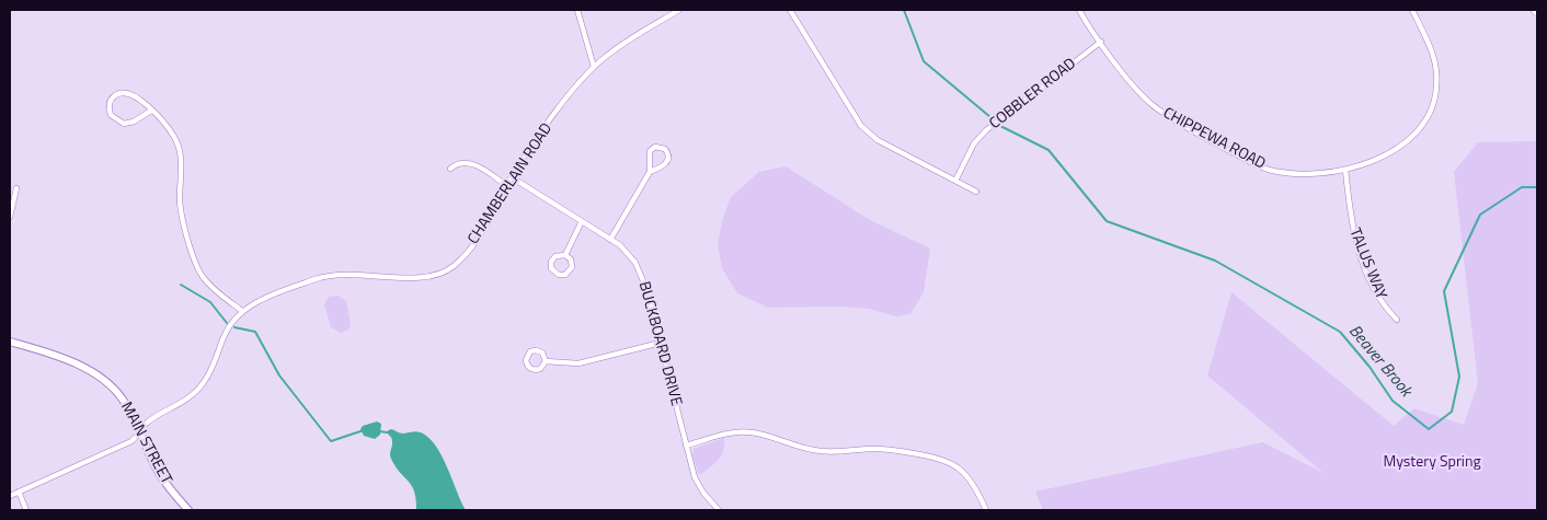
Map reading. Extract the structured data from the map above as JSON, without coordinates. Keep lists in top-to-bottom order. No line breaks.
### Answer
{"streets":{"main road":["MAIN STREET"],"street":["COBBLER ROAD","CHIPPEWA ROAD","CHAMBERLAIN ROAD","TALUS WAY","BUCKBOARD DRIVE"]},"crossings":[["COBBLER ROAD","CHIPPEWA ROAD"],["CHIPPEWA ROAD","TALUS WAY"],["CHAMBERLAIN ROAD","BUCKBOARD DRIVE"],["CHAMBERLAIN ROAD","MAIN STREET"]],"water":["Beaver Brook"],"parks":["Mystery Spring"]}
